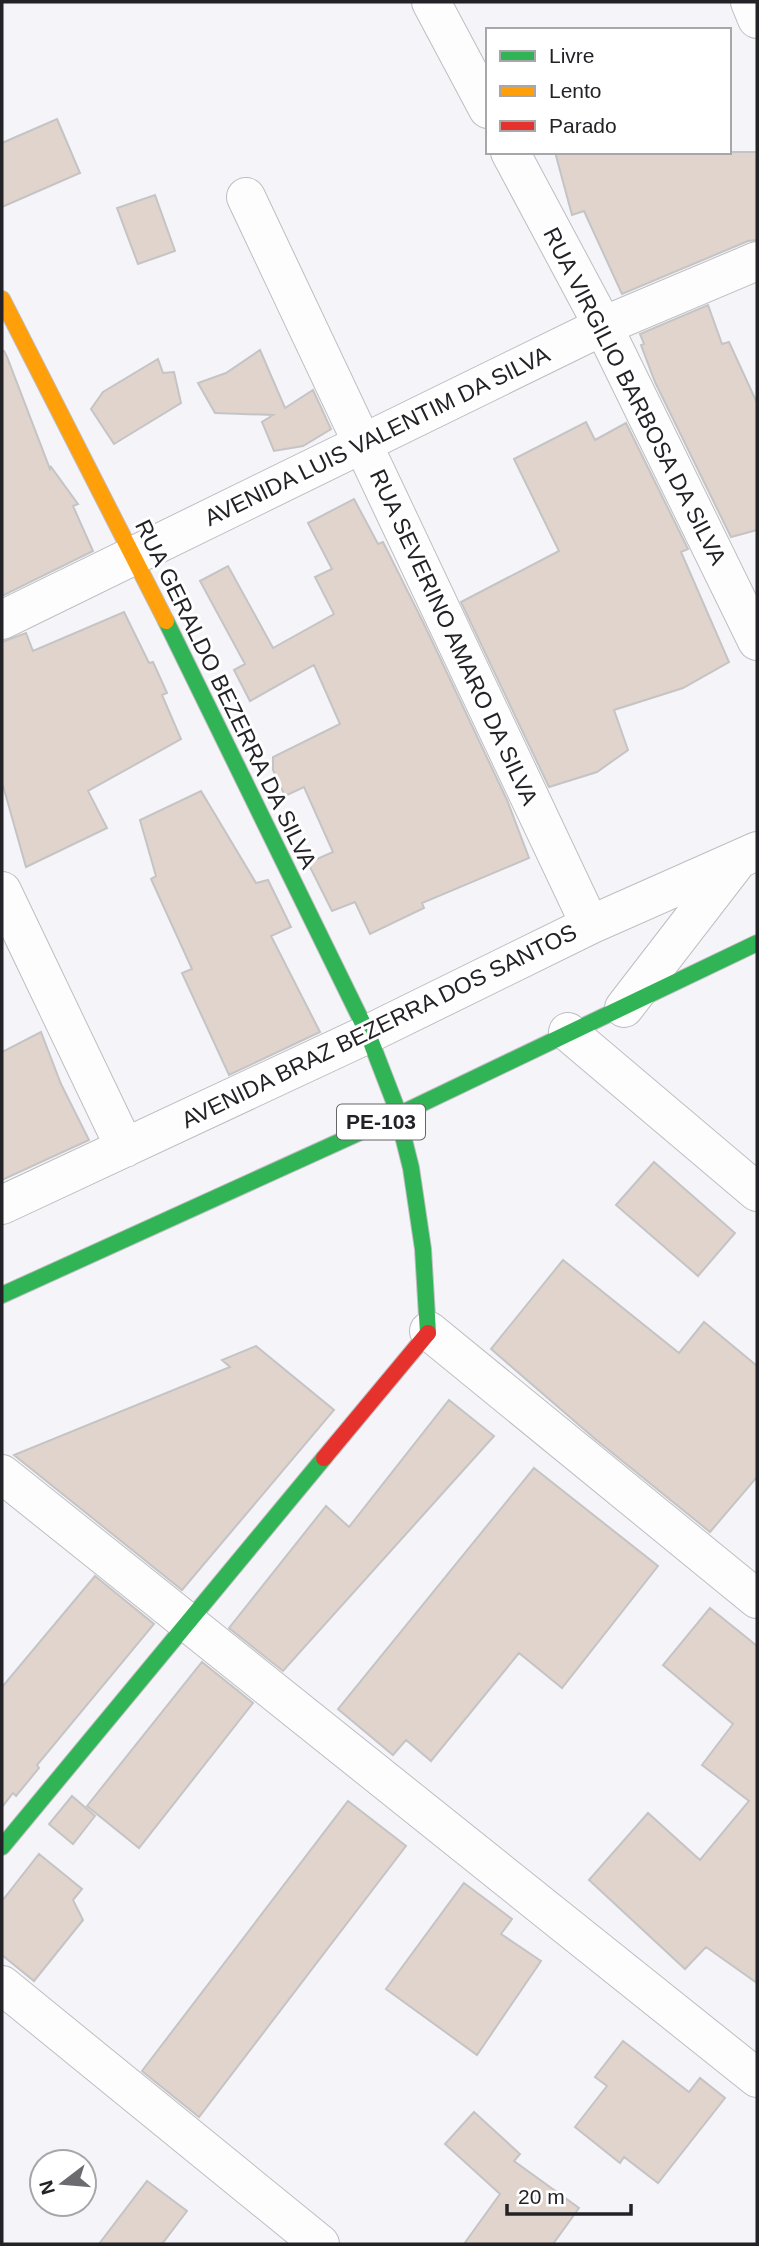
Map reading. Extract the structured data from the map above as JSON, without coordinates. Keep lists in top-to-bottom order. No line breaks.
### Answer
{"streets":{"street":["RUA VIRGILIO BARBOSA DA SILVA","AVENIDA LUIS VALENTIM DA SILVA","RUA SEVERINO AMARO DA SILVA","RUA GERALDO BEZERRA DA SILVA","AVENIDA BRAZ BEZERRA DOS SANTOS","PE-103"]},"crossings":[["RUA VIRGILIO BARBOSA DA SILVA","AVENIDA LUIS VALENTIM DA SILVA"],["AVENIDA LUIS VALENTIM DA SILVA","RUA SEVERINO AMARO DA SILVA"],["AVENIDA LUIS VALENTIM DA SILVA","RUA GERALDO BEZERRA DA SILVA"],["RUA SEVERINO AMARO DA SILVA","AVENIDA BRAZ BEZERRA DOS SANTOS"],["RUA GERALDO BEZERRA DA SILVA","AVENIDA BRAZ BEZERRA DOS SANTOS"],["RUA GERALDO BEZERRA DA SILVA","PE-103"]],"legend":["Livre","Lento","Parado"],"scale_bar":"20 m","north":"left"}
